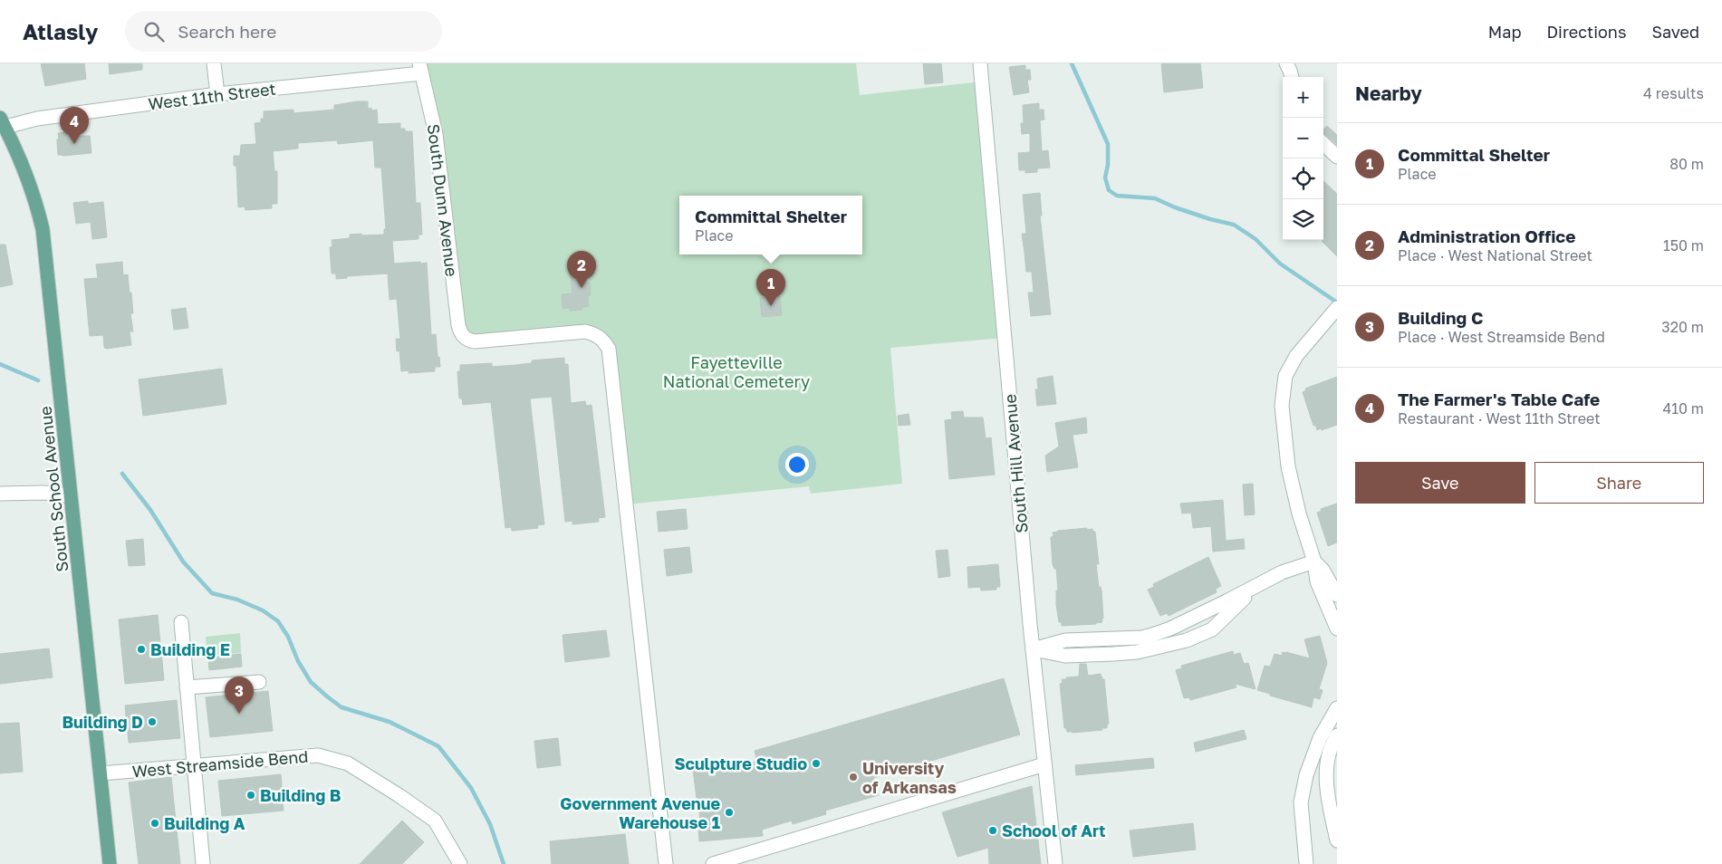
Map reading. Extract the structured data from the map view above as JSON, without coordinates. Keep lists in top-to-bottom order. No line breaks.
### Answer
{"streets":{"main road":["South School Avenue"],"street":["West 11th Street","South Dunn Avenue","South Hill Avenue","West Streamside Bend"]},"crossings":[["West 11th Street","South Dunn Avenue"],["West 11th Street","South School Avenue"],["South School Avenue","West Streamside Bend"]],"parks":["Fayetteville National Cemetery"],"places":["Building E","Building D","Sculpture Studio","University of Arkansas","Building B","Government Avenue Warehouse 1","Building A","School of Art"],"page":{"header":"Atlasly","search":"Search here","nav":["Map","Directions","Saved"],"heading":["Nearby","4 results"],"map_buttons":["+","−"],"pins":["4","2","1","3"],"list":[{"mark":"1","name":"Committal Shelter","note":"Place","value":"80 m"},{"mark":"2","name":"Administration Office","note":"Place · West National Street","value":"150 m"},{"mark":"3","name":"Building C","note":"Place · West Streamside Bend","value":"320 m"},{"mark":"4","name":"The Farmer's Table Cafe","note":"Restaurant · West 11th Street","value":"410 m"}],"popup":["Committal Shelter","Place"],"buttons":["Save","Share"]}}
